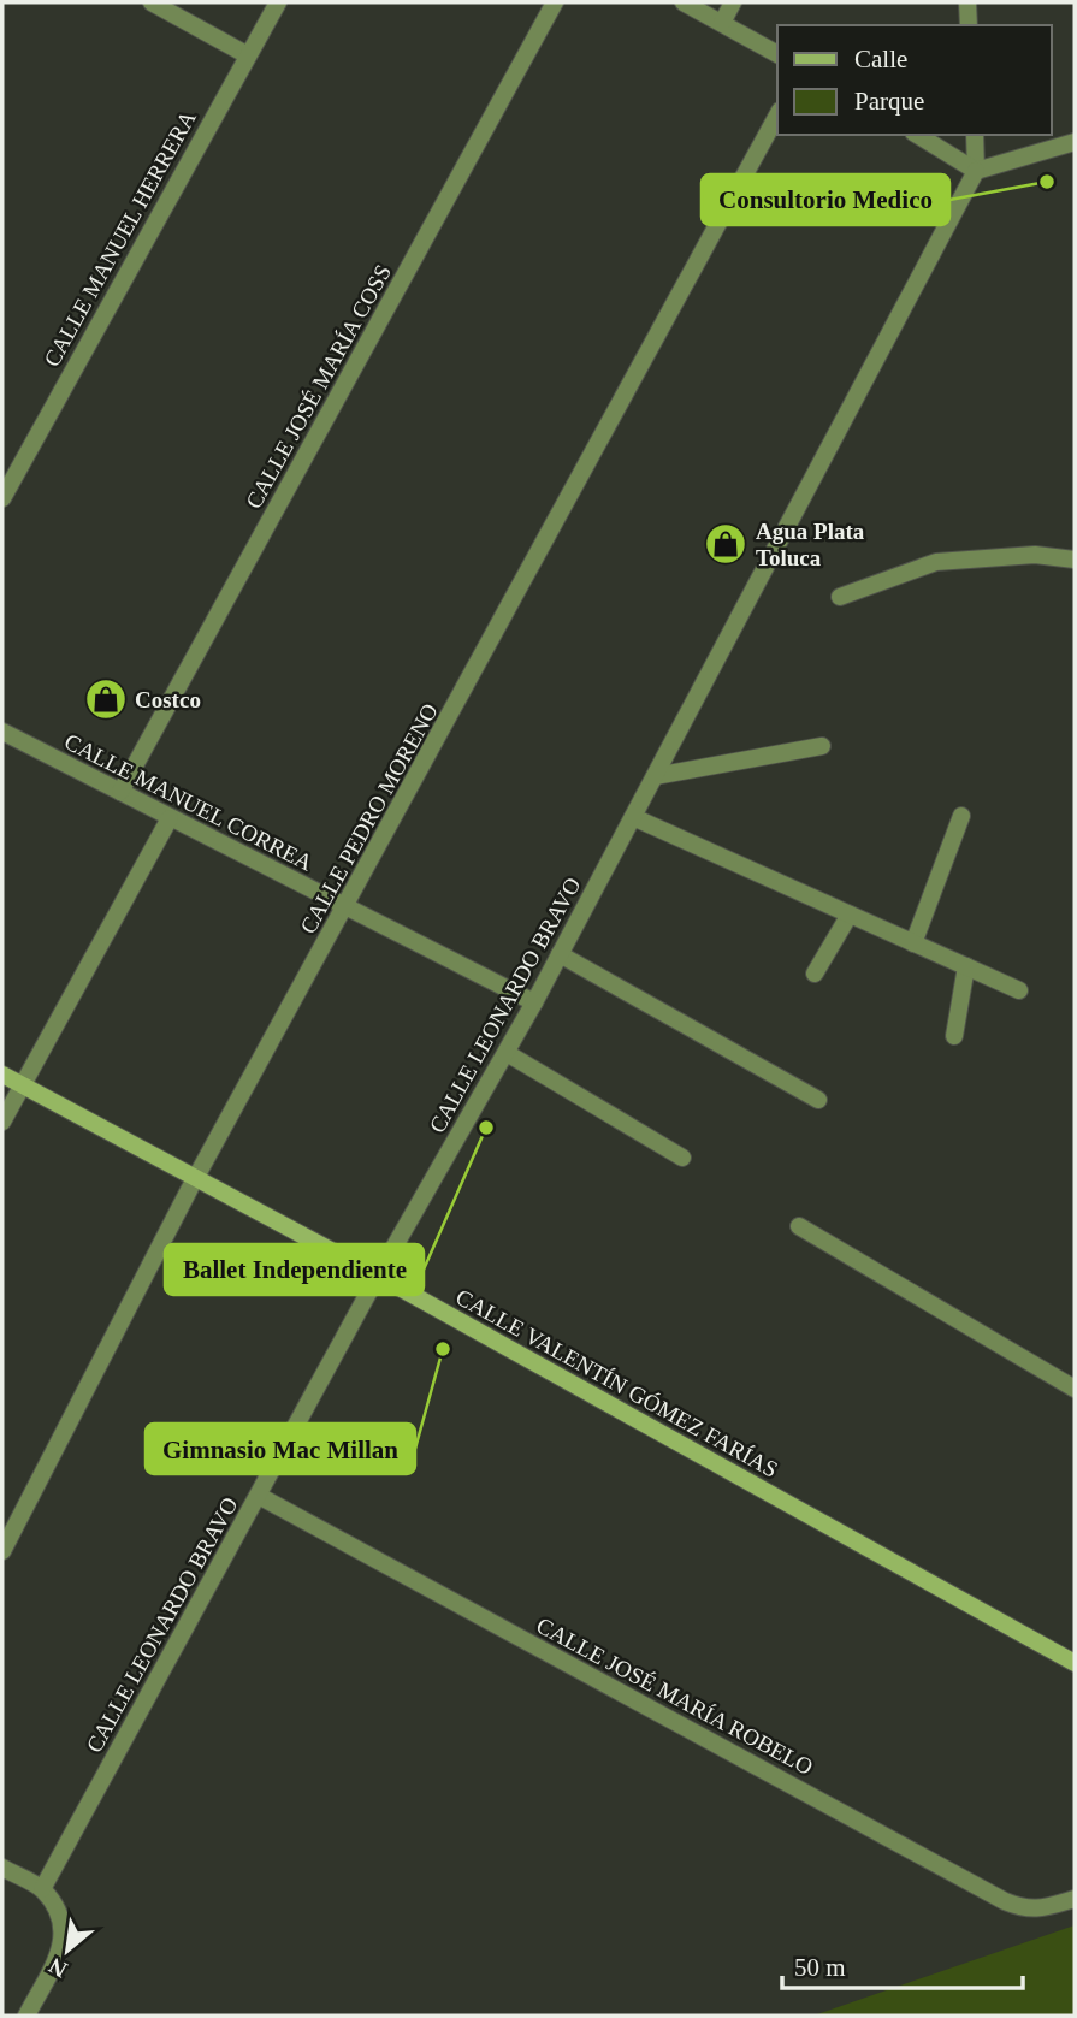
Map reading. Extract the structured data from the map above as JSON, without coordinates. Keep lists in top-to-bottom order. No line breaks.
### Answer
{"streets":{"main road":["CALLE VALENTÍN GÓMEZ FARÍAS"],"street":["CALLE MANUEL HERRERA","CALLE JOSÉ MARÍA COSS","CALLE MANUEL CORREA","CALLE PEDRO MORENO","CALLE LEONARDO BRAVO","CALLE JOSÉ MARÍA ROBELO"]},"crossings":[["CALLE JOSÉ MARÍA COSS","CALLE MANUEL CORREA"],["CALLE MANUEL CORREA","CALLE PEDRO MORENO"],["CALLE MANUEL CORREA","CALLE LEONARDO BRAVO"],["CALLE PEDRO MORENO","CALLE VALENTÍN GÓMEZ FARÍAS"],["CALLE LEONARDO BRAVO","CALLE VALENTÍN GÓMEZ FARÍAS"],["CALLE LEONARDO BRAVO","CALLE JOSÉ MARÍA ROBELO"]],"places":{"other":["Consultorio Medico","Ballet Independiente","Gimnasio Mac Millan"],"shop":["Agua Plata Toluca","Costco"]},"legend":["Calle","Parque"],"scale_bar":"50 m","north":"bottom left"}
